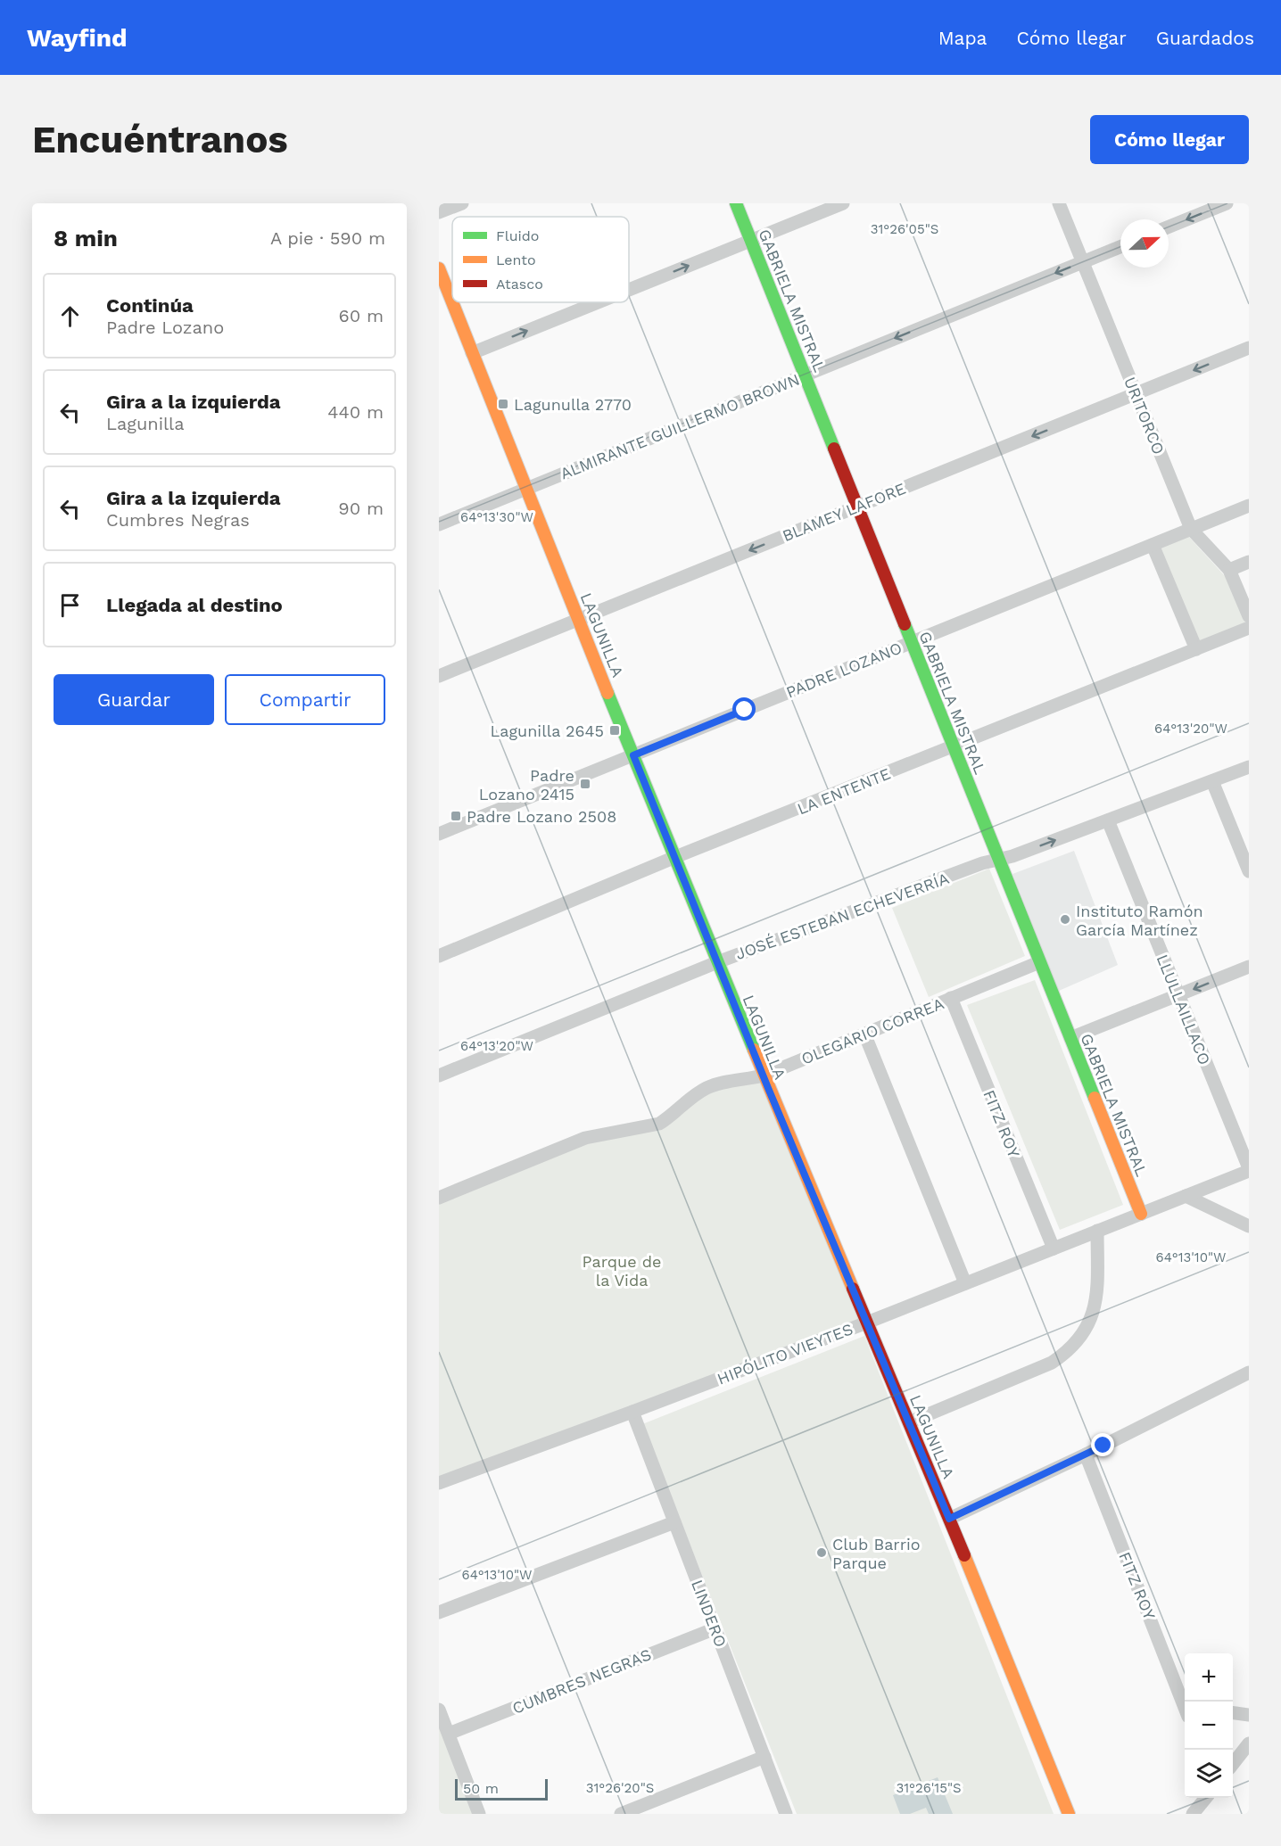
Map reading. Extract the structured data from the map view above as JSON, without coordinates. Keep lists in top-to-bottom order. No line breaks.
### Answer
{"streets":{"main road":["GABRIELA MISTRAL","LAGUNILLA"],"street":["URITORCO","ALMIRANTE GUILLERMO BROWN","BLAMEY LAFORE","PADRE LOZANO","LA ENTENTE","JOSÉ ESTEBAN ECHEVERRÍA","LLULLAILLACO","OLEGARIO CORREA","FITZ ROY","HIPÓLITO VIEYTES","LINDERO","CUMBRES NEGRAS"]},"crossings":[["GABRIELA MISTRAL","ALMIRANTE GUILLERMO BROWN"],["GABRIELA MISTRAL","BLAMEY LAFORE"],["GABRIELA MISTRAL","PADRE LOZANO"],["GABRIELA MISTRAL","LA ENTENTE"],["GABRIELA MISTRAL","JOSÉ ESTEBAN ECHEVERRÍA"],["GABRIELA MISTRAL","OLEGARIO CORREA"],["GABRIELA MISTRAL","HIPÓLITO VIEYTES"],["URITORCO","ALMIRANTE GUILLERMO BROWN"],["URITORCO","BLAMEY LAFORE"],["URITORCO","PADRE LOZANO"],["ALMIRANTE GUILLERMO BROWN","LAGUNILLA"],["BLAMEY LAFORE","LAGUNILLA"],["LAGUNILLA","PADRE LOZANO"],["LAGUNILLA","LA ENTENTE"],["LAGUNILLA","JOSÉ ESTEBAN ECHEVERRÍA"],["LAGUNILLA","OLEGARIO CORREA"],["LAGUNILLA","HIPÓLITO VIEYTES"],["JOSÉ ESTEBAN ECHEVERRÍA","LLULLAILLACO"],["LLULLAILLACO","HIPÓLITO VIEYTES"],["OLEGARIO CORREA","FITZ ROY"],["FITZ ROY","HIPÓLITO VIEYTES"],["HIPÓLITO VIEYTES","LINDERO"],["LINDERO","CUMBRES NEGRAS"]],"one_way":["ALMIRANTE GUILLERMO BROWN","BLAMEY LAFORE"],"parks":["Parque de la Vida"],"places":{"transit":["Lagunulla 2770","Lagunilla 2645","Padre Lozano 2415","Padre Lozano 2508"],"other":["Instituto Ramón García Martínez","Club Barrio Parque"]},"legend":["Fluido","Lento","Atasco"],"scale_bar":"50 m","north":"right","page":{"header":"Wayfind","nav":["Mapa","Cómo llegar","Guardados"],"buttons":["Cómo llegar",["Guardar","Compartir"]],"title":"Encuéntranos","heading":["8 min","A pie · 590 m"],"list":[["Continúa","Padre Lozano","60 m"],["Gira a la izquierda","Lagunilla","440 m"],["Gira a la izquierda","Cumbres Negras","90 m"],"Llegada al destino"],"map_buttons":["+","−"],"scale":"50 m"},"coordinates":["31°26'05\"S","64°13'30\"W","64°13'20\"W","64°13'10\"W","31°26'20\"S","31°26'15\"S"]}
